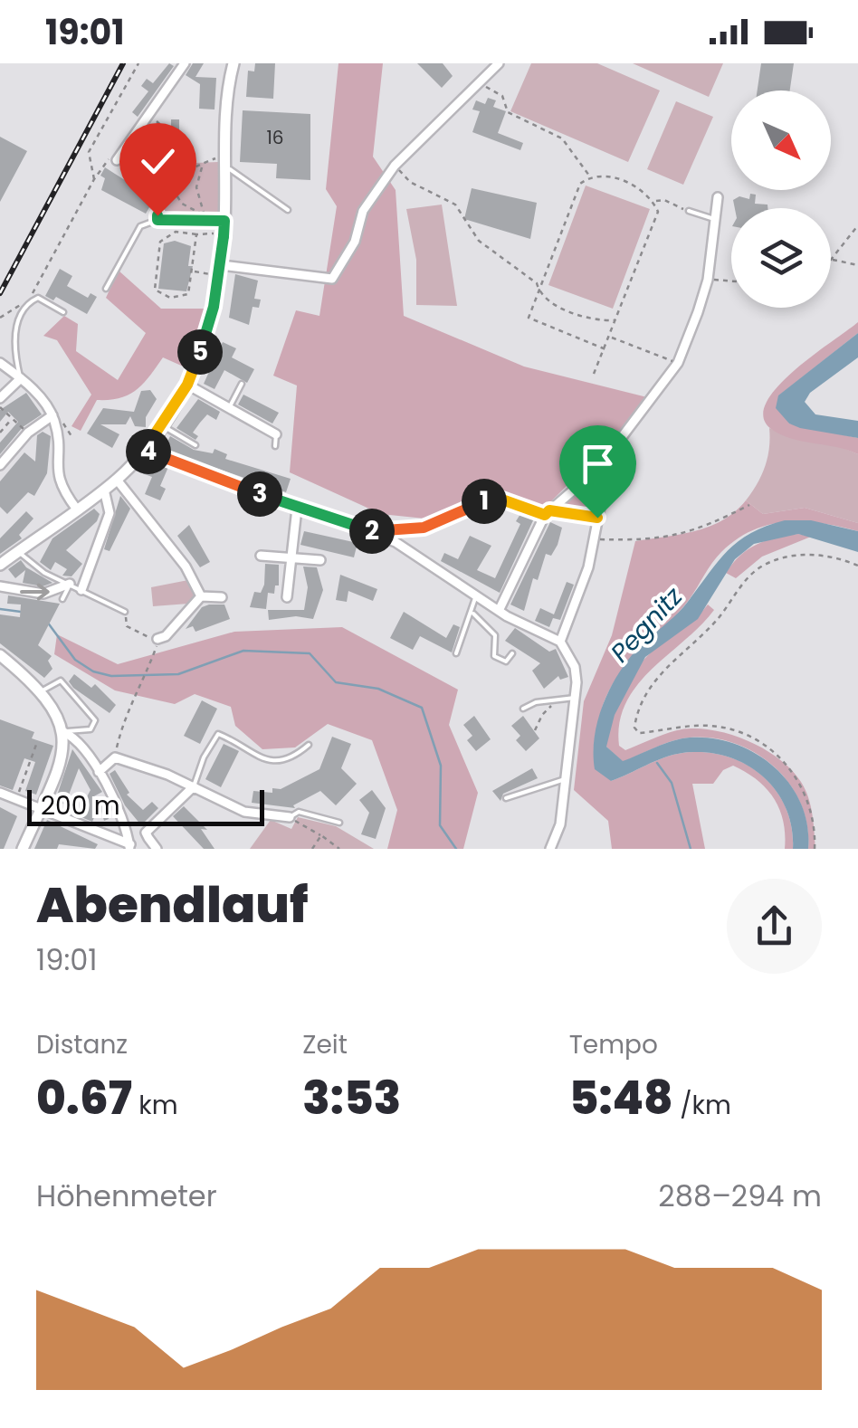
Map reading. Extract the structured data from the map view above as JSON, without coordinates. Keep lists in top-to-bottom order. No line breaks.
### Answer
{"water":["Pegnitz"],"house_numbers":["16"],"scale_bar":"200 m","north":"bottom right","page":{"status":"19:01","pins":["5","4","3","1","2"],"scale":"200 m","heading":["Abendlauf","19:01"],"stats":[["Distanz","0.67 km"],["Zeit","3:53"],["Tempo","5:48 /km"]],"chart":["Höhenmeter","288–294 m"]}}
